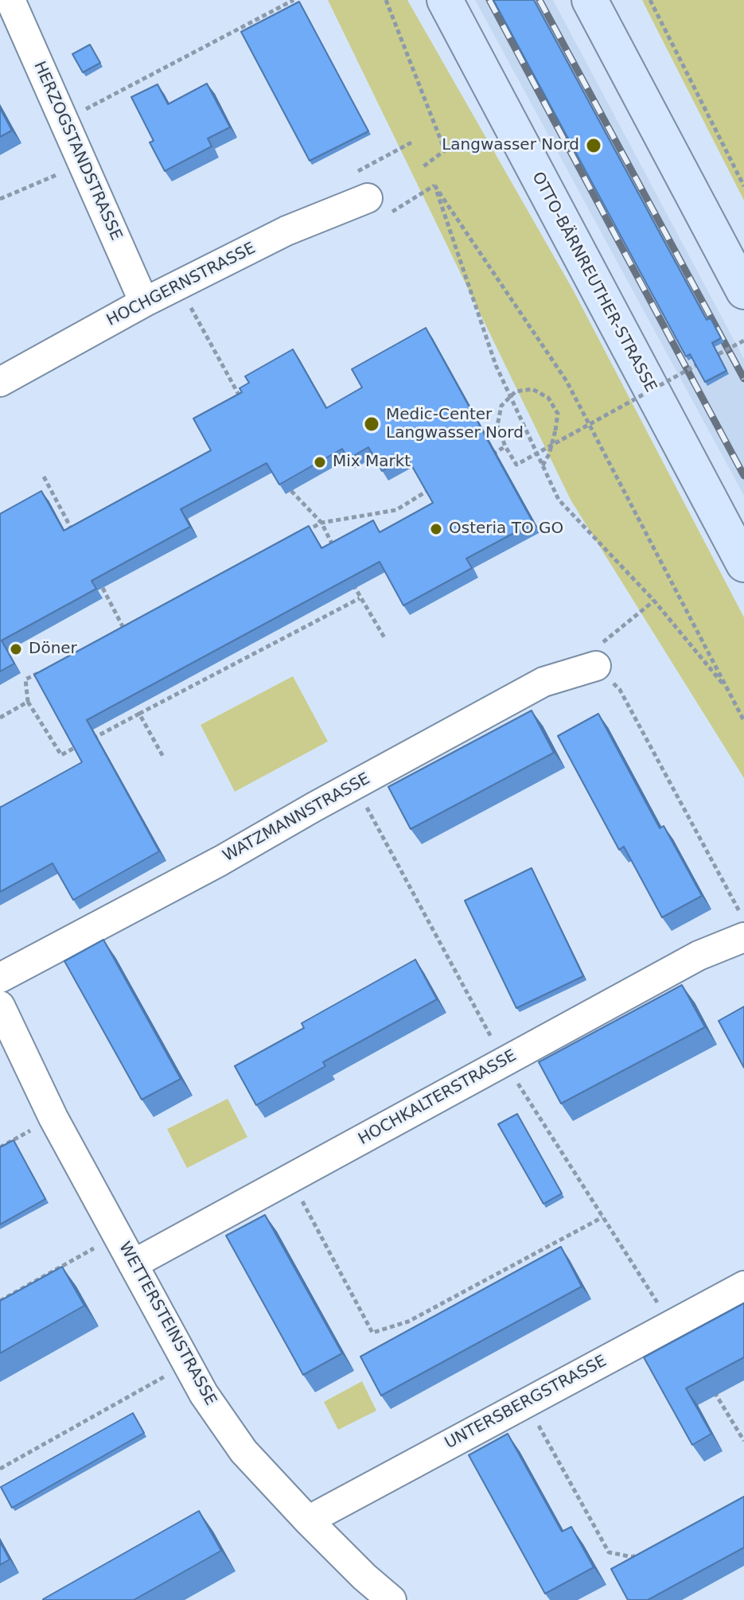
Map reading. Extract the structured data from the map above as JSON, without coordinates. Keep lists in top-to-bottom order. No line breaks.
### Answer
{"streets":{"main road":["OTTO-BÄRNREUTHER-STRASSE"],"street":["HERZOGSTANDSTRASSE","HOCHGERNSTRASSE","WATZMANNSTRASSE","HOCHKALTERSTRASSE","WETTERSTEINSTRASSE","UNTERSBERGSTRASSE"]},"crossings":[["HERZOGSTANDSTRASSE","HOCHGERNSTRASSE"],["HOCHKALTERSTRASSE","WETTERSTEINSTRASSE"],["WETTERSTEINSTRASSE","UNTERSBERGSTRASSE"]],"places":["Langwasser Nord","Medic-Center Langwasser Nord","Mix Markt","Osteria TO GO","Döner"]}
